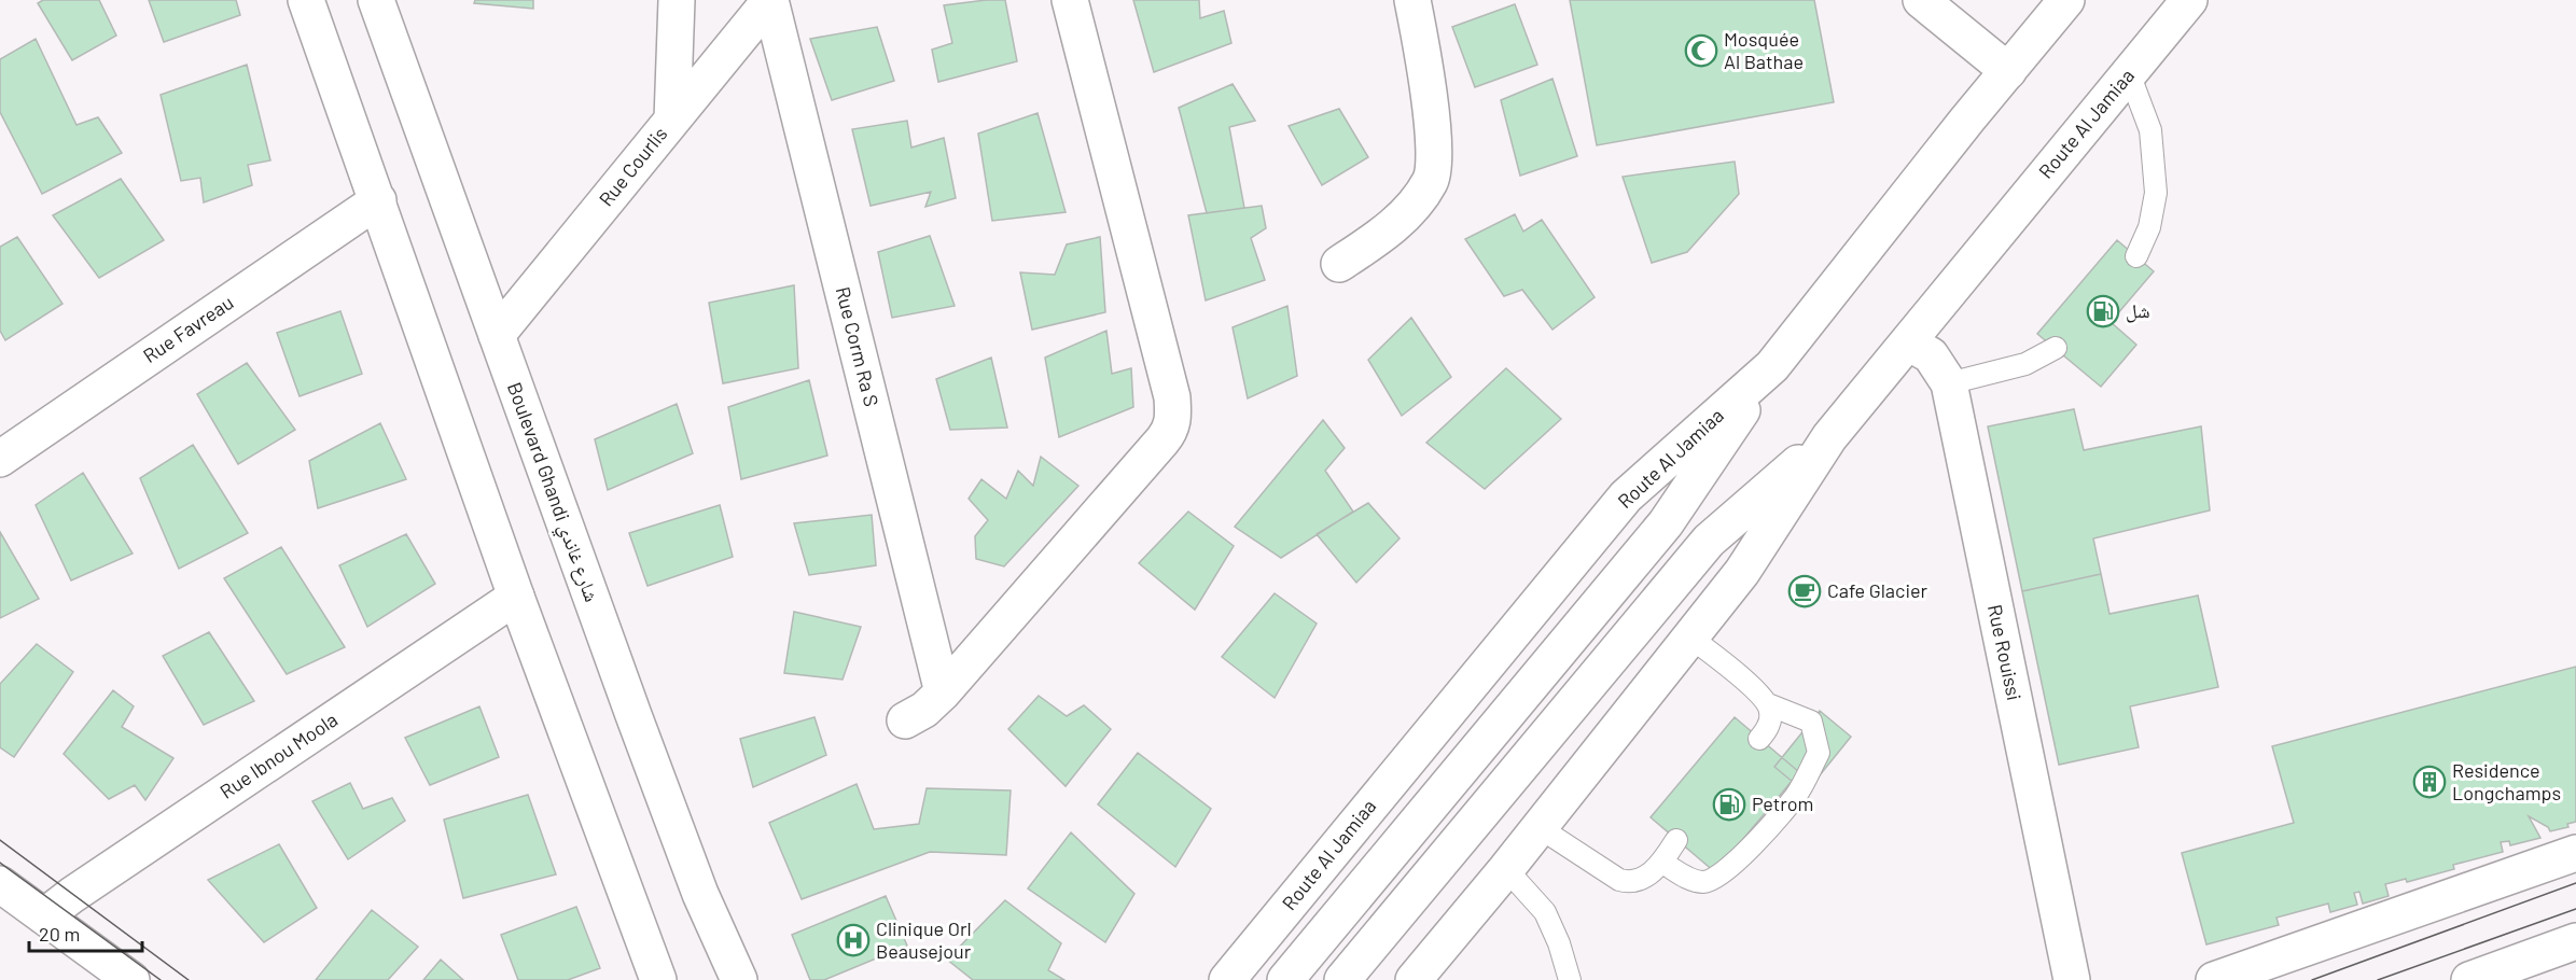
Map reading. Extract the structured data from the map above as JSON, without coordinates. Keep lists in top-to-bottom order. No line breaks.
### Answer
{"streets":{"main road":["Route Al Jamiaa","Rue Courlis","Rue Favreau","Rue Corm Ra S","Boulevard Ghandi شارع غاندي","Rue Rouissi","Rue Ibnou Moola"]},"crossings":[["Route Al Jamiaa","Rue Rouissi"],["Rue Courlis","Rue Corm Ra S"],["Rue Courlis","Boulevard Ghandi شارع غاندي"]],"places":{"mosque":["Mosquée Al Bathae"],"fuel station":["شل","Petrom"],"cafe":["Cafe Glacier"],"building":["Residence Longchamps"],"hospital":["Clinique Orl Beausejour"]},"scale_bar":"20 m"}
